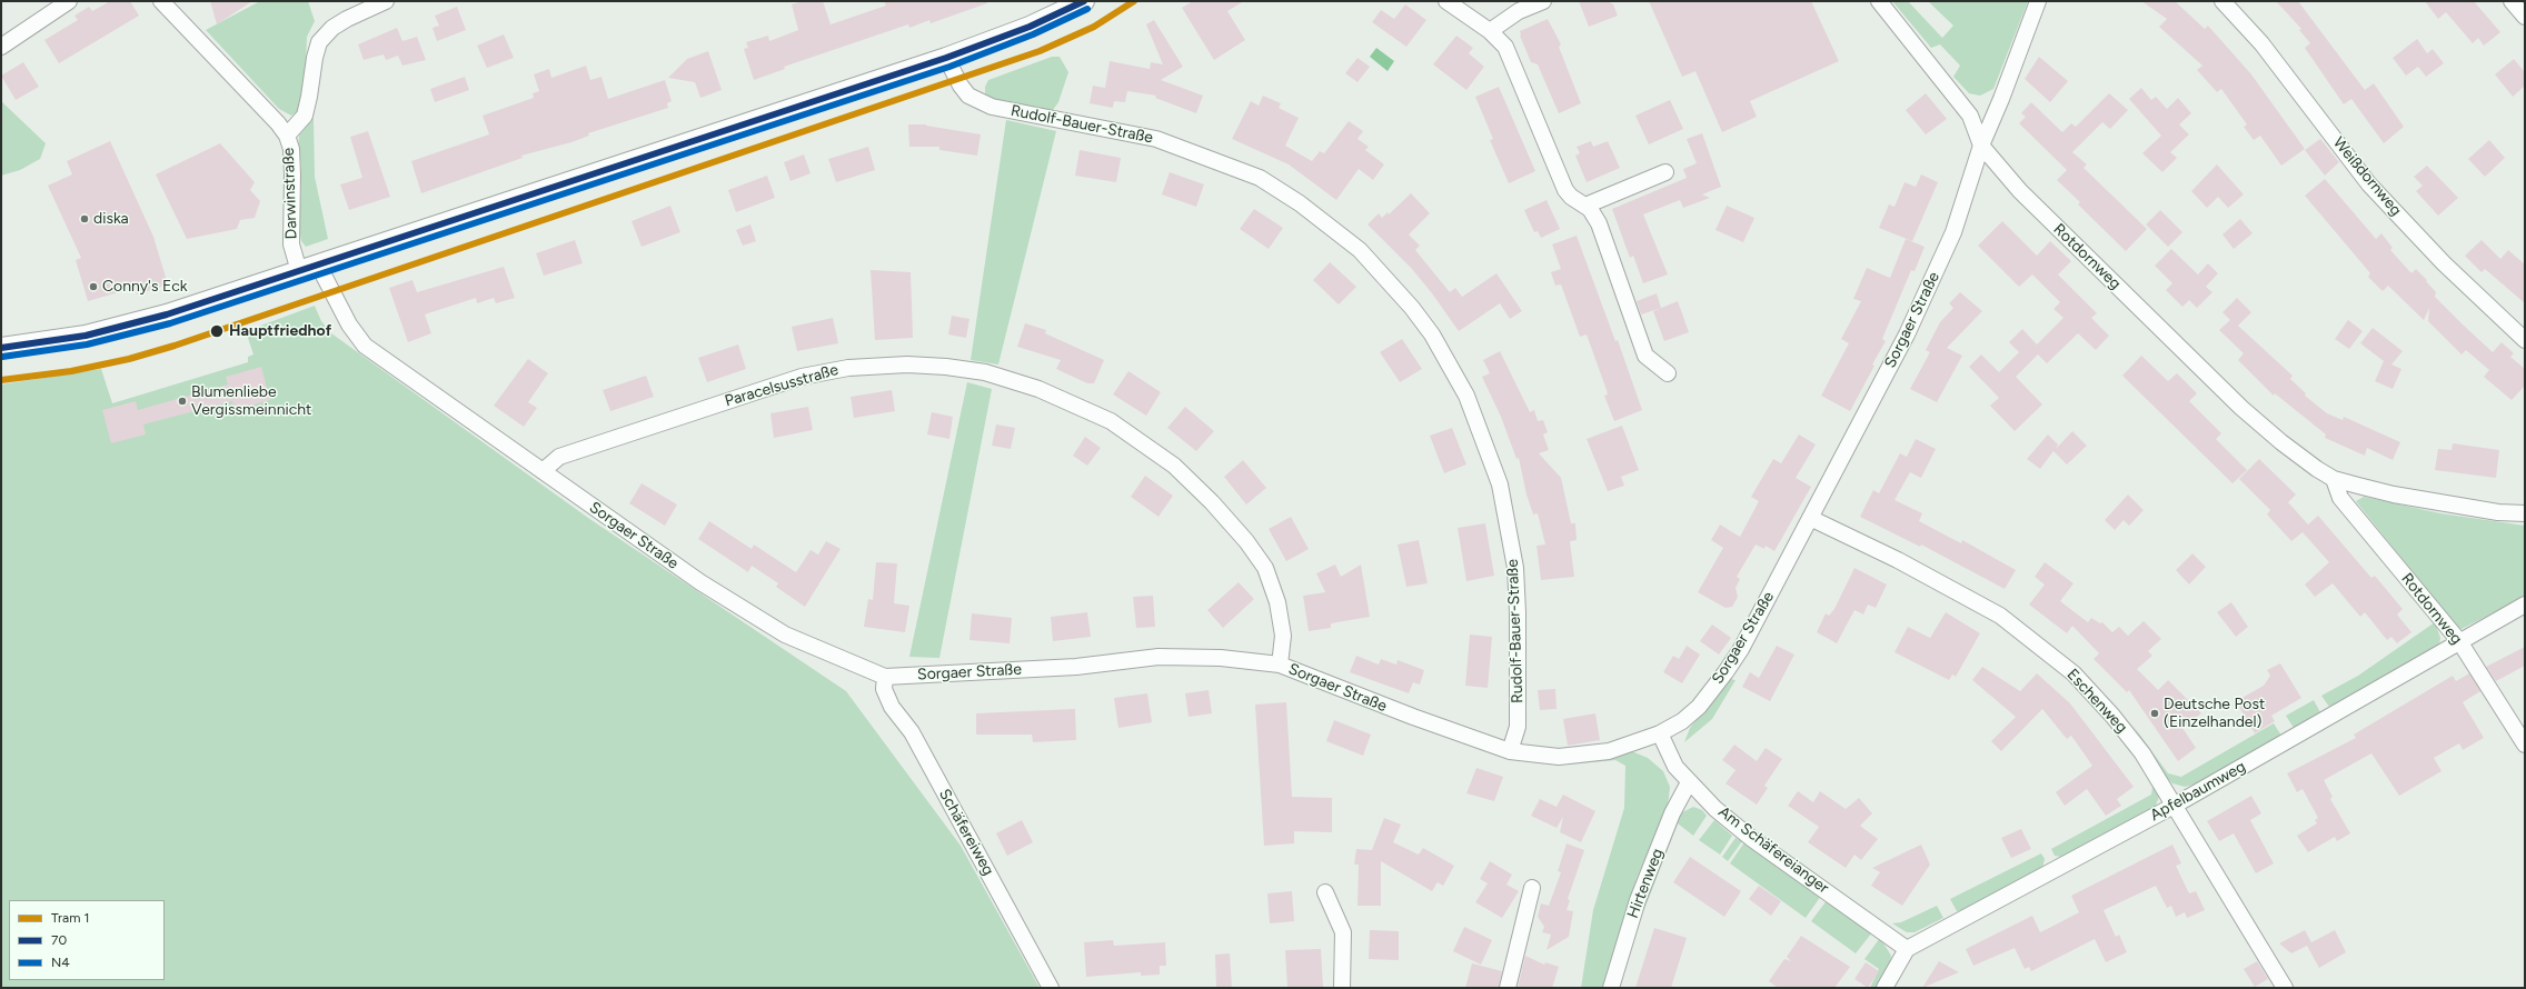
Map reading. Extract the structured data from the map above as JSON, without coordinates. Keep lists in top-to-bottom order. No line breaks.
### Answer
{"streets":{"street":["Rudolf-Bauer-Straße","Weißdornweg","Darwinstraße","Rotdornweg","Sorgaer Straße","Paracelsusstraße","Eschenweg","Apfelbaumweg","Schäfereiweg","Am Schäfereianger","Hirtenweg"]},"crossings":[["Rudolf-Bauer-Straße","Sorgaer Straße"],["Darwinstraße","Sorgaer Straße"],["Rotdornweg","Sorgaer Straße"],["Rotdornweg","Apfelbaumweg"],["Sorgaer Straße","Paracelsusstraße"],["Sorgaer Straße","Eschenweg"],["Sorgaer Straße","Schäfereiweg"],["Sorgaer Straße","Am Schäfereianger"],["Eschenweg","Apfelbaumweg"],["Apfelbaumweg","Am Schäfereianger"],["Am Schäfereianger","Hirtenweg"]],"places":["diska","Conny's Eck","Hauptfriedhof","Blumenliebe Vergissmeinnicht","Deutsche Post (Einzelhandel)"],"lines":["tram line 1","transit line 70","transit line N4"],"legend":["Tram 1","70","N4"]}
